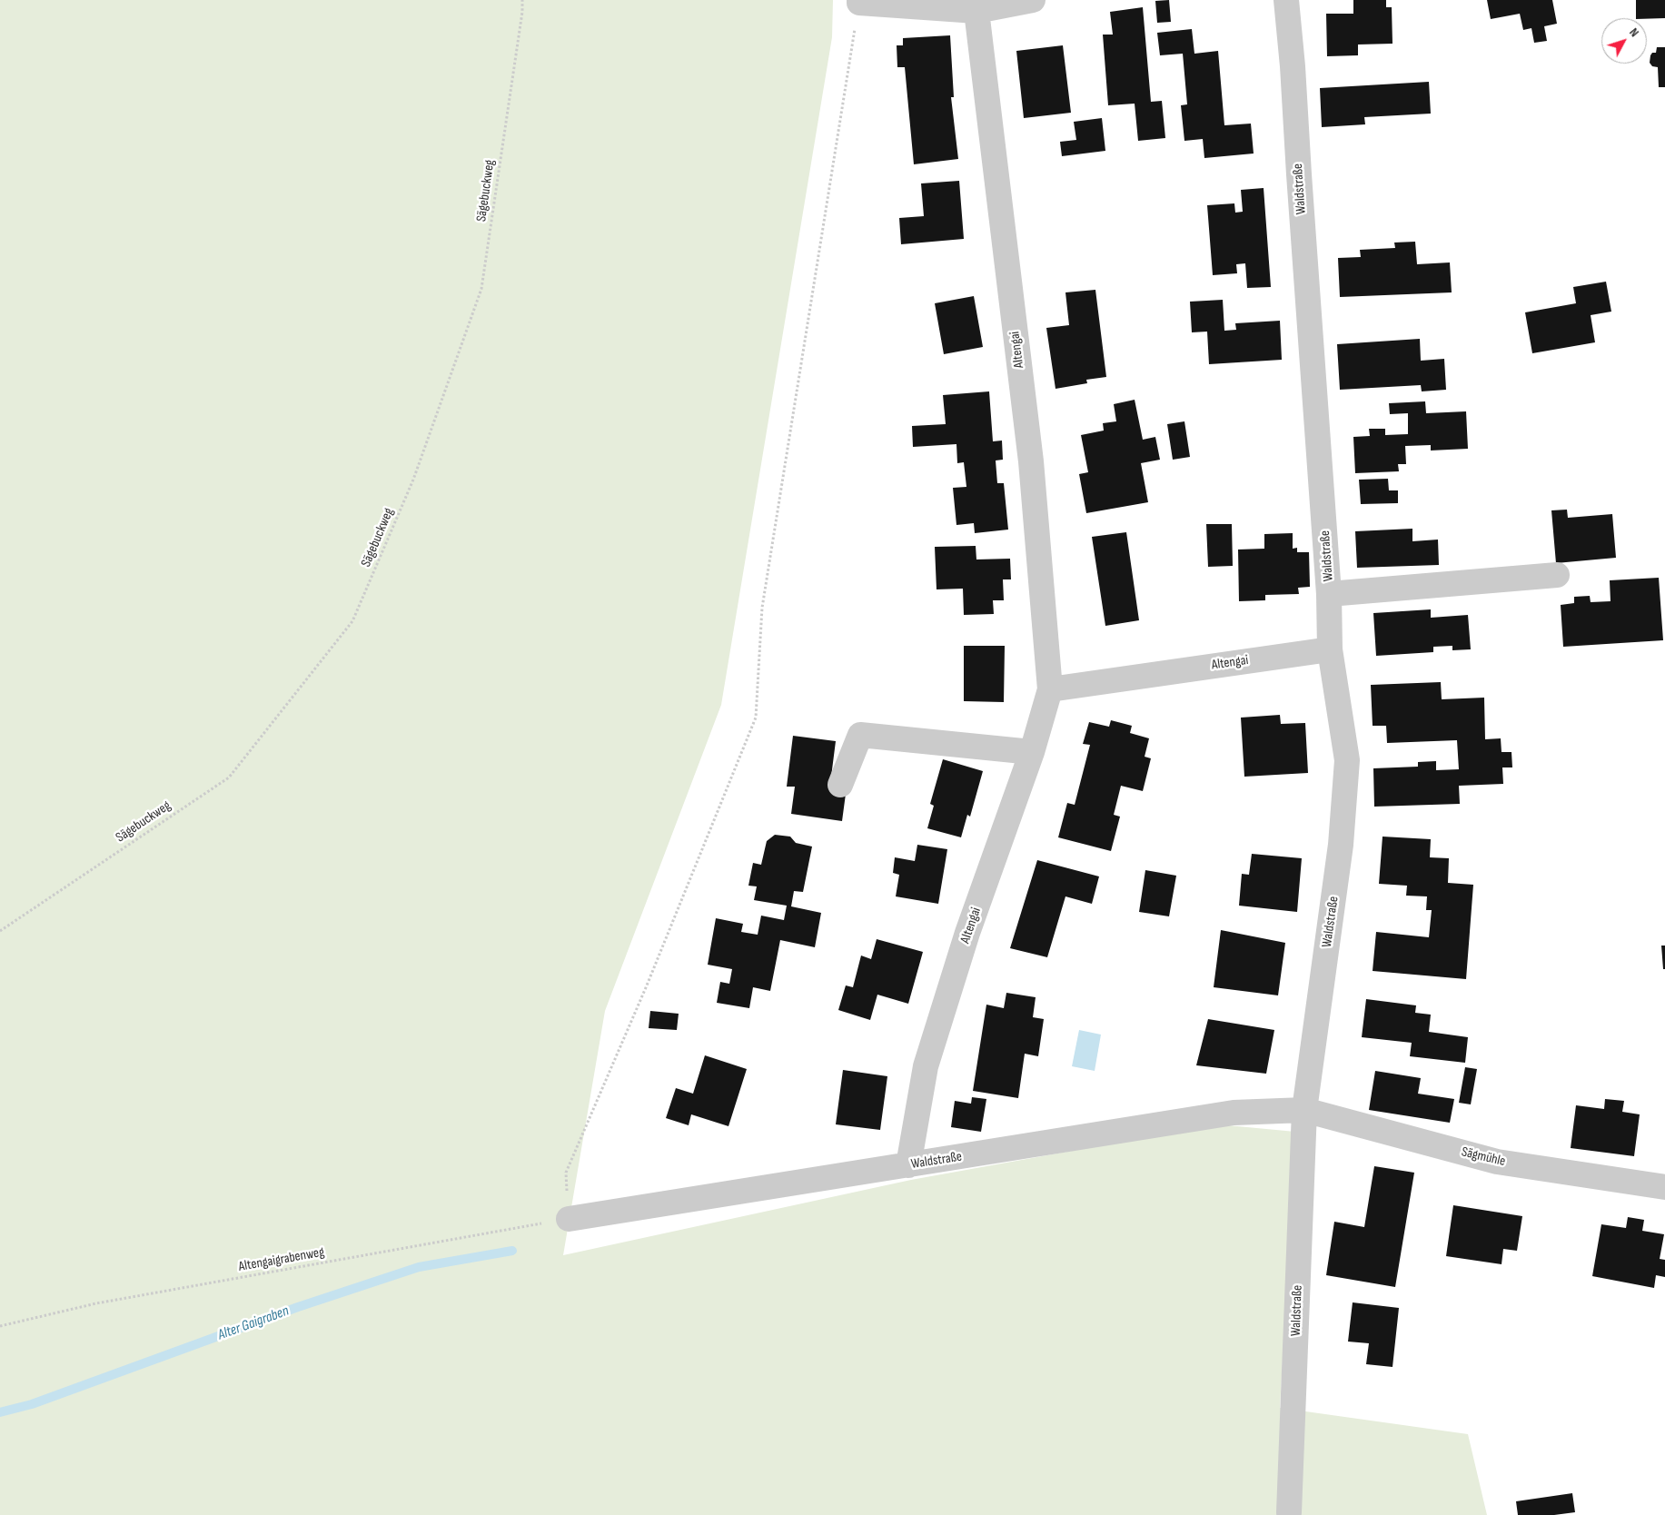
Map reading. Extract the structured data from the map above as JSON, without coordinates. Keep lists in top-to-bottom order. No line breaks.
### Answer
{"streets":{"street":["Waldstraße","Altengai","Sägmühle"],"path":["Sägebuckweg","Altengaigrabenweg"]},"crossings":[["Waldstraße","Altengai"],["Waldstraße","Sägmühle"],["Waldstraße","Altengaigrabenweg"]],"water":["Alter Gaigraben"],"north":"top right"}
